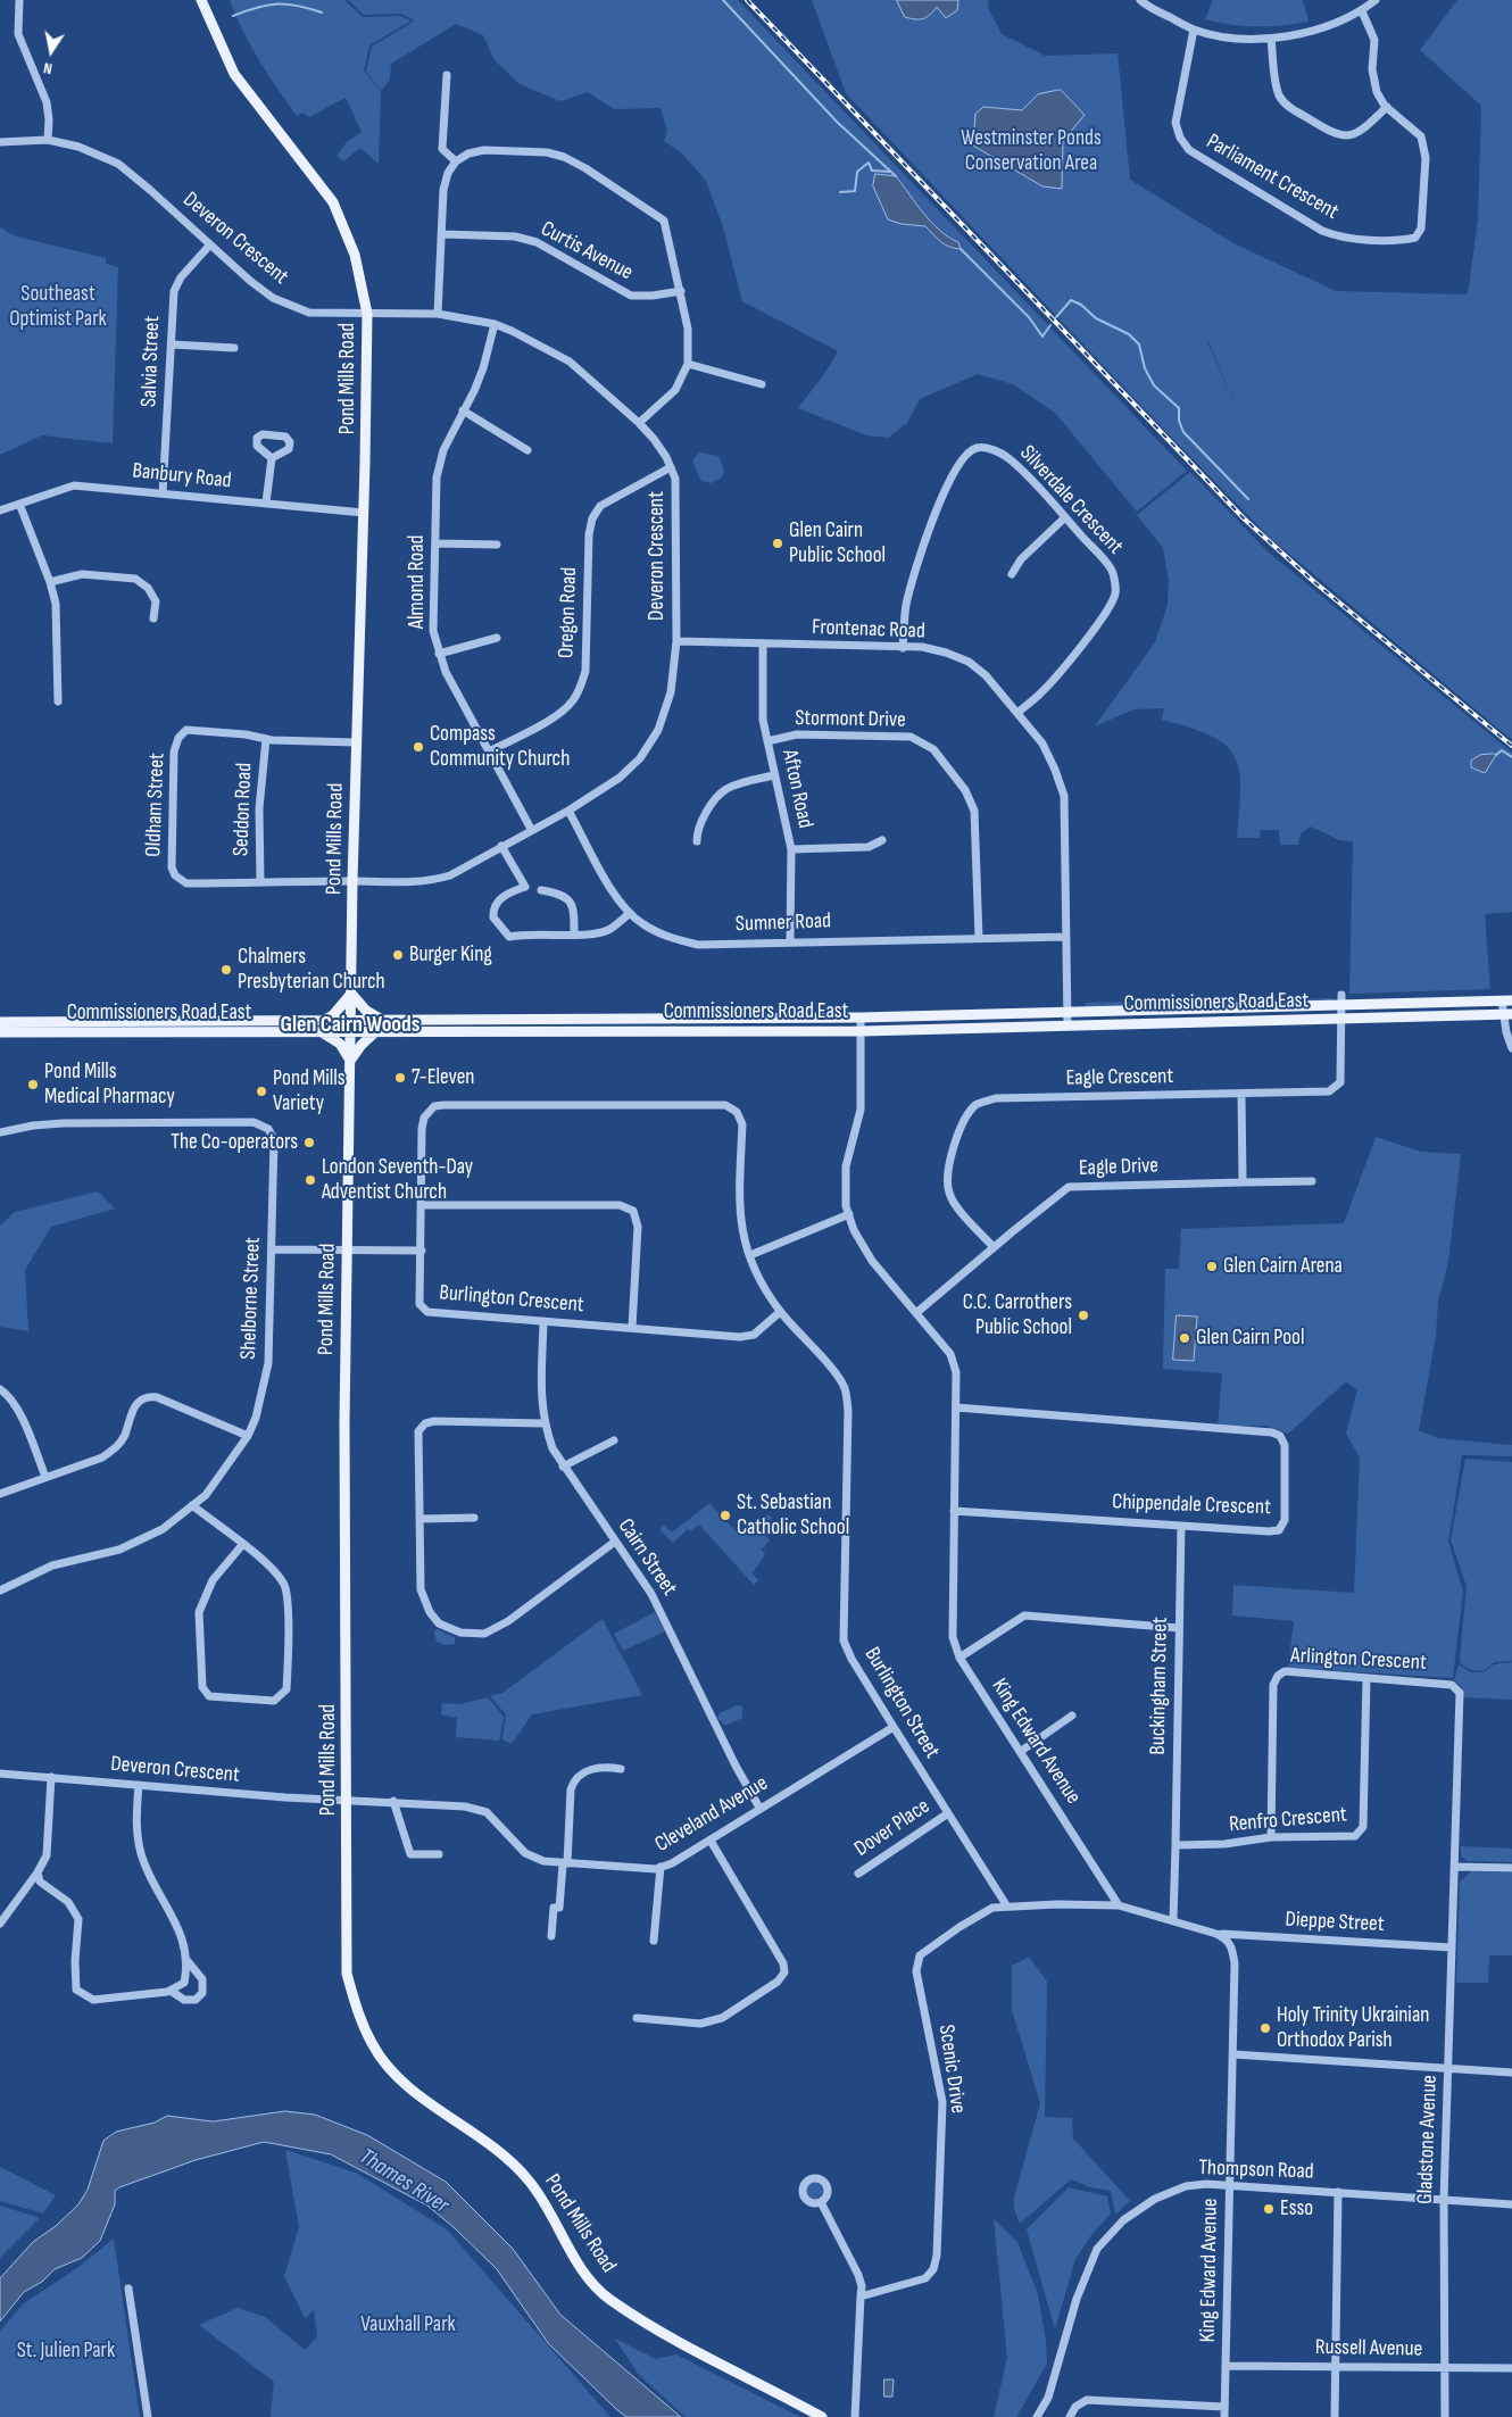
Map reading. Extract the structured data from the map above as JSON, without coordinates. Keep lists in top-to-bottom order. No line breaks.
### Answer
{"streets":{"main road":["Pond Mills Road","Commissioners Road East"],"street":["Parliament Crescent","Deveron Crescent","Curtis Avenue","Salvia Street","Banbury Road","Silverdale Crescent","Almond Road","Oregon Road","Frontenac Road","Stormont Drive","Afton Road","Oldham Street","Seddon Road","Sumner Road","Eagle Crescent","Eagle Drive","Shelborne Street","Burlington Crescent","Chippendale Crescent","Cairn Street","Arlington Crescent","Buckingham Street","Burlington Street","King Edward Avenue","Cleveland Avenue","Renfro Crescent","Dover Place","Dieppe Street","Scenic Drive","Gladstone Avenue","Thompson Road","Russell Avenue"]},"crossings":[["Deveron Crescent","Salvia Street"],["Deveron Crescent","Pond Mills Road"],["Deveron Crescent","Almond Road"],["Deveron Crescent","Oregon Road"],["Deveron Crescent","Frontenac Road"],["Deveron Crescent","Oldham Street"],["Deveron Crescent","Sumner Road"],["Deveron Crescent","Cleveland Avenue"],["Salvia Street","Banbury Road"],["Pond Mills Road","Banbury Road"],["Pond Mills Road","Oldham Street"],["Pond Mills Road","Commissioners Road East"],["Pond Mills Road","Cleveland Avenue"],["Silverdale Crescent","Frontenac Road"],["Almond Road","Oregon Road"],["Frontenac Road","Afton Road"],["Frontenac Road","Sumner Road"],["Frontenac Road","Commissioners Road East"],["Stormont Drive","Afton Road"],["Stormont Drive","Sumner Road"],["Afton Road","Sumner Road"],["Oldham Street","Seddon Road"],["Commissioners Road East","Eagle Crescent"],["Commissioners Road East","King Edward Avenue"],["Eagle Crescent","Eagle Drive"],["Eagle Drive","King Edward Avenue"],["Burlington Crescent","Cairn Street"],["Burlington Crescent","Burlington Street"],["Chippendale Crescent","Buckingham Street"],["Chippendale Crescent","King Edward Avenue"],["Cairn Street","Cleveland Avenue"],["Arlington Crescent","Renfro Crescent"],["Arlington Crescent","Gladstone Avenue"],["Buckingham Street","Renfro Crescent"],["Burlington Street","Cleveland Avenue"],["Burlington Street","Dover Place"],["Burlington Street","Scenic Drive"],["King Edward Avenue","Dieppe Street"],["King Edward Avenue","Scenic Drive"],["King Edward Avenue","Thompson Road"],["King Edward Avenue","Russell Avenue"],["Dieppe Street","Gladstone Avenue"],["Gladstone Avenue","Thompson Road"],["Gladstone Avenue","Russell Avenue"]],"districts":["Glen Cairn Woods"],"water":["Thames River"],"parks":["Westminster Ponds Conservation Area","Southeast Optimist Park","Vauxhall Park","St. Julien Park"],"places":["Glen Cairn Public School","Compass Community Church","Burger King","Chalmers Presbyterian Church","7-Eleven","Pond Mills Medical Pharmacy","Pond Mills Variety","The Co-operators","London Seventh-Day Adventist Church","Glen Cairn Arena","C.C. Carrothers Public School","Glen Cairn Pool","St. Sebastian Catholic School","Holy Trinity Ukrainian Orthodox Parish","Esso"],"north":"bottom"}
